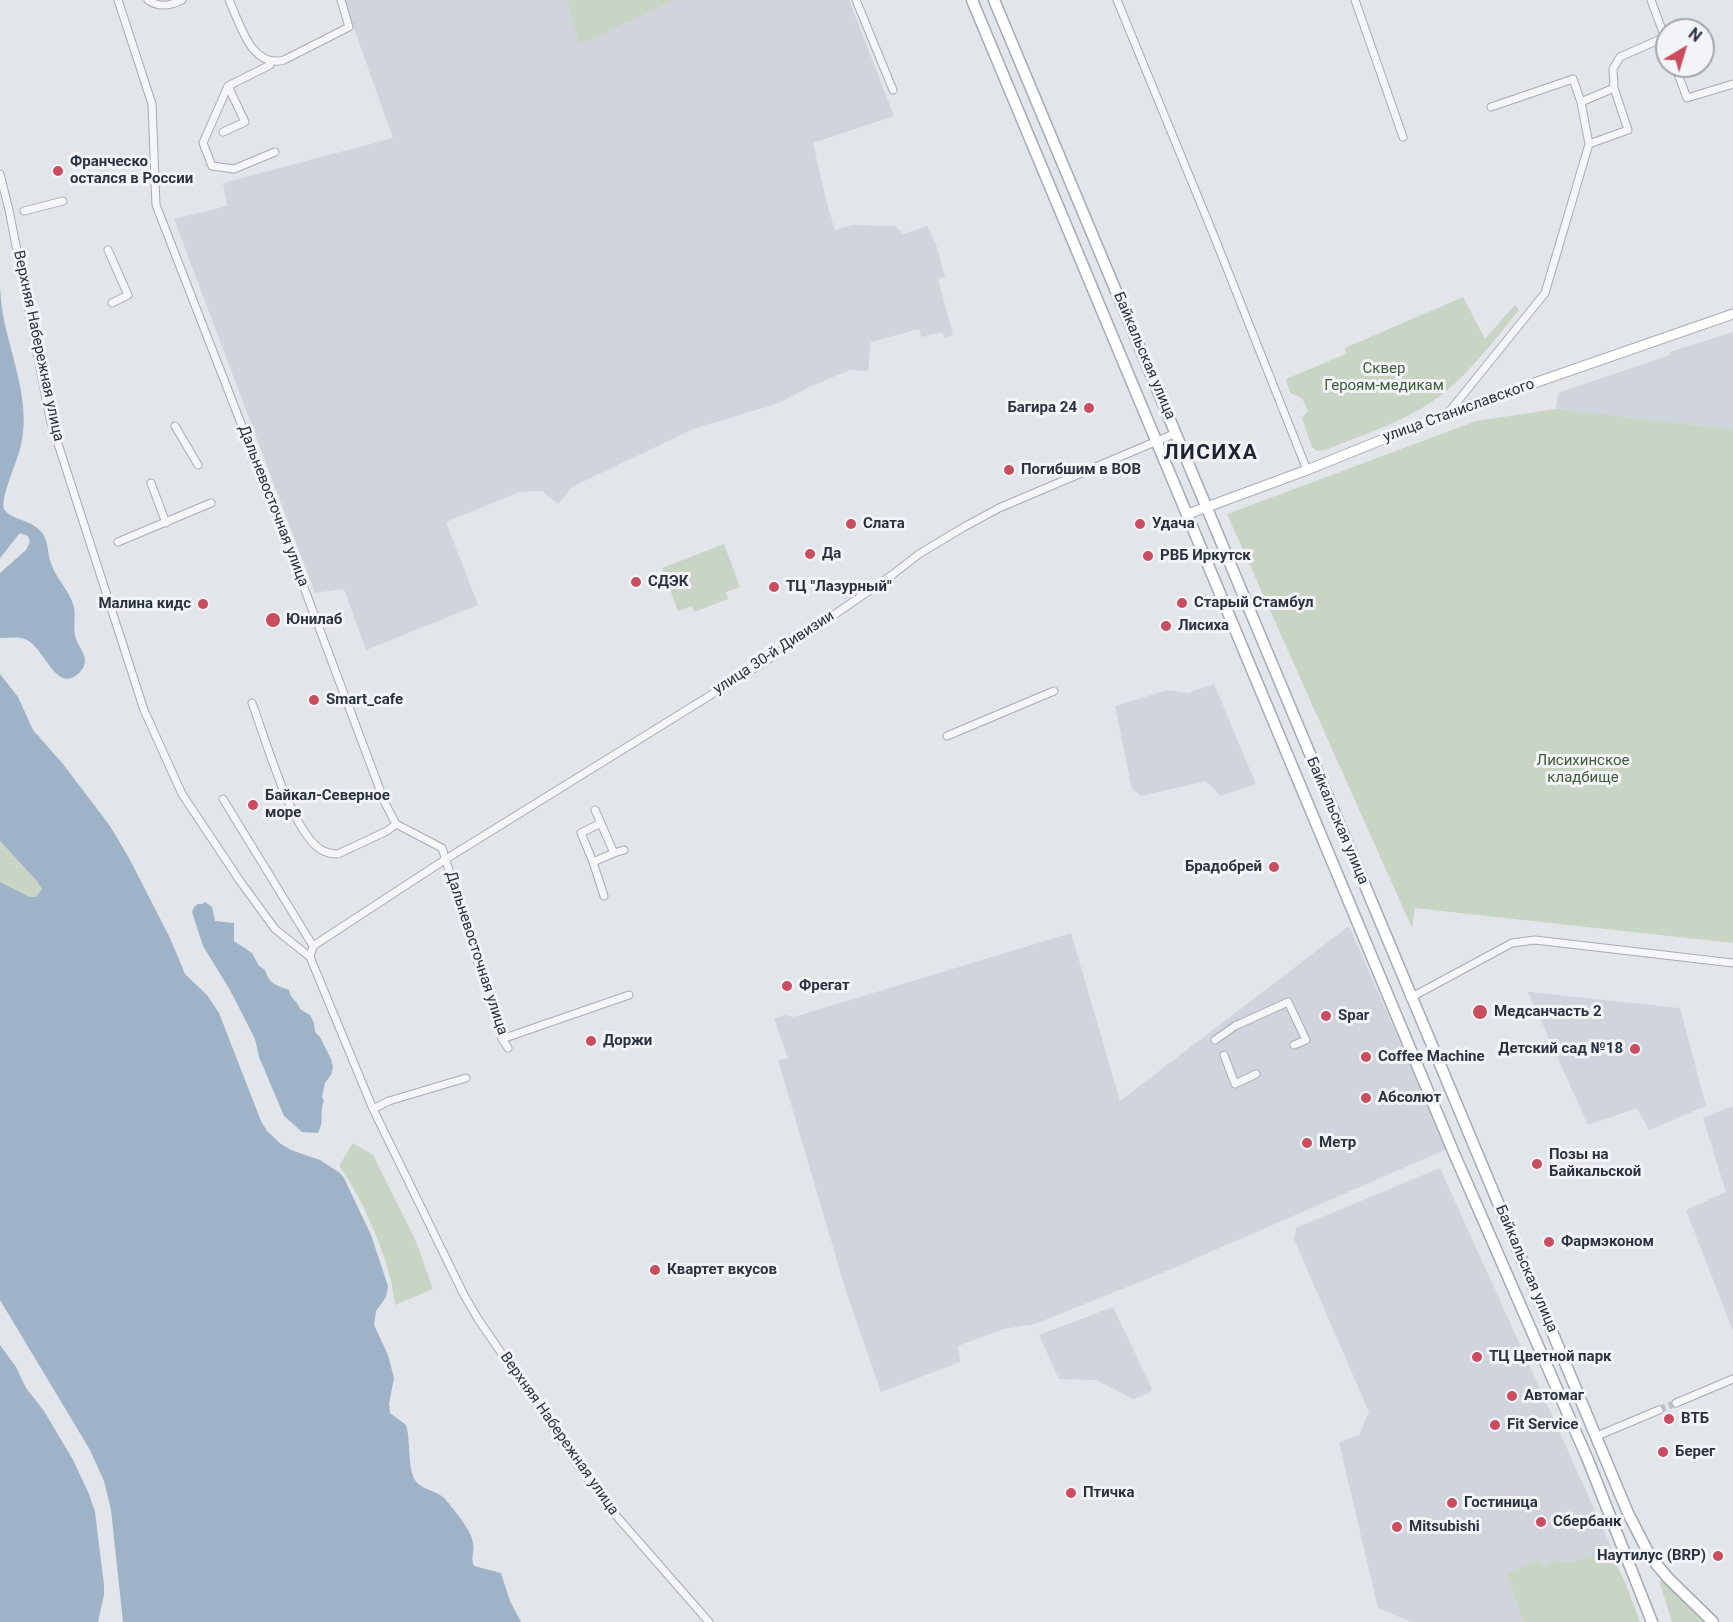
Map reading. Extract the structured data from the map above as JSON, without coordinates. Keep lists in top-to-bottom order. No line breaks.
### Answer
{"streets":{"main road":["Байкальская улица","улица Станиславского"],"street":["Верхняя Набережная улица","Дальневосточная улица","улица 30-й Дивизии"]},"crossings":[["Байкальская улица","улица Станиславского"],["Байкальская улица","улица 30-й Дивизии"],["Дальневосточная улица","улица 30-й Дивизии"]],"districts":["ЛИСИХА"],"parks":["Сквер Героям-медикам","Лисихинское кладбище"],"places":["Франческо остался в России","Багира 24","Погибшим в ВОВ","Слата","Удача","Да","РВБ Иркутск","СДЭК","ТЦ \"Лазурный\"","Старый Стамбул","Малина кидс","Юнилаб","Лисиха","Smart_cafe","Байкал-Северное море","Брадобрей","Фрегат","Медсанчасть 2","Spar","Доржи","Детский сад №18","Coffee Machine","Абсолют","Метр","Позы на Байкальской","Фармэконом","Квартет вкусов","ТЦ Цветной парк","Автомаг","ВТБ","Fit Service","Берег","Птичка","Гостиница","Сбербанк","Mitsubishi","Наутилус (BRP)"],"north":"top right"}
